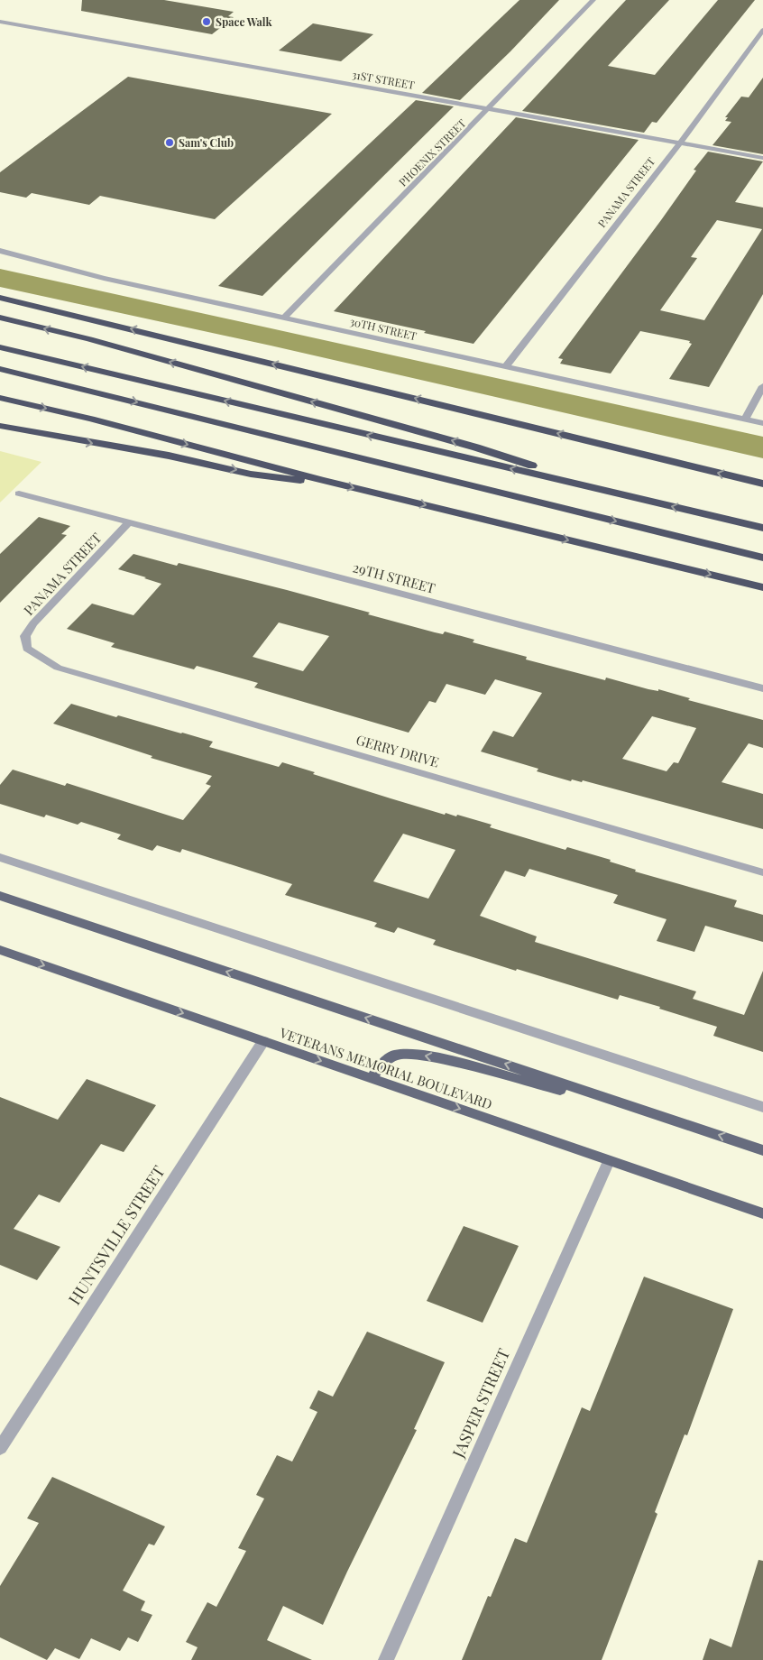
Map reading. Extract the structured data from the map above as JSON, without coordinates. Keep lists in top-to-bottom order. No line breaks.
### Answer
{"streets":{"main road":["VETERANS MEMORIAL BOULEVARD"],"street":["31ST STREET","PHOENIX STREET","PANAMA STREET","30TH STREET","29TH STREET","GERRY DRIVE","HUNTSVILLE STREET","JASPER STREET"]},"crossings":[["31ST STREET","PHOENIX STREET"],["31ST STREET","PANAMA STREET"],["PHOENIX STREET","30TH STREET"],["PANAMA STREET","30TH STREET"],["PANAMA STREET","29TH STREET"],["PANAMA STREET","GERRY DRIVE"],["VETERANS MEMORIAL BOULEVARD","HUNTSVILLE STREET"],["VETERANS MEMORIAL BOULEVARD","JASPER STREET"]],"places":["Space Walk","Sam's Club"]}
